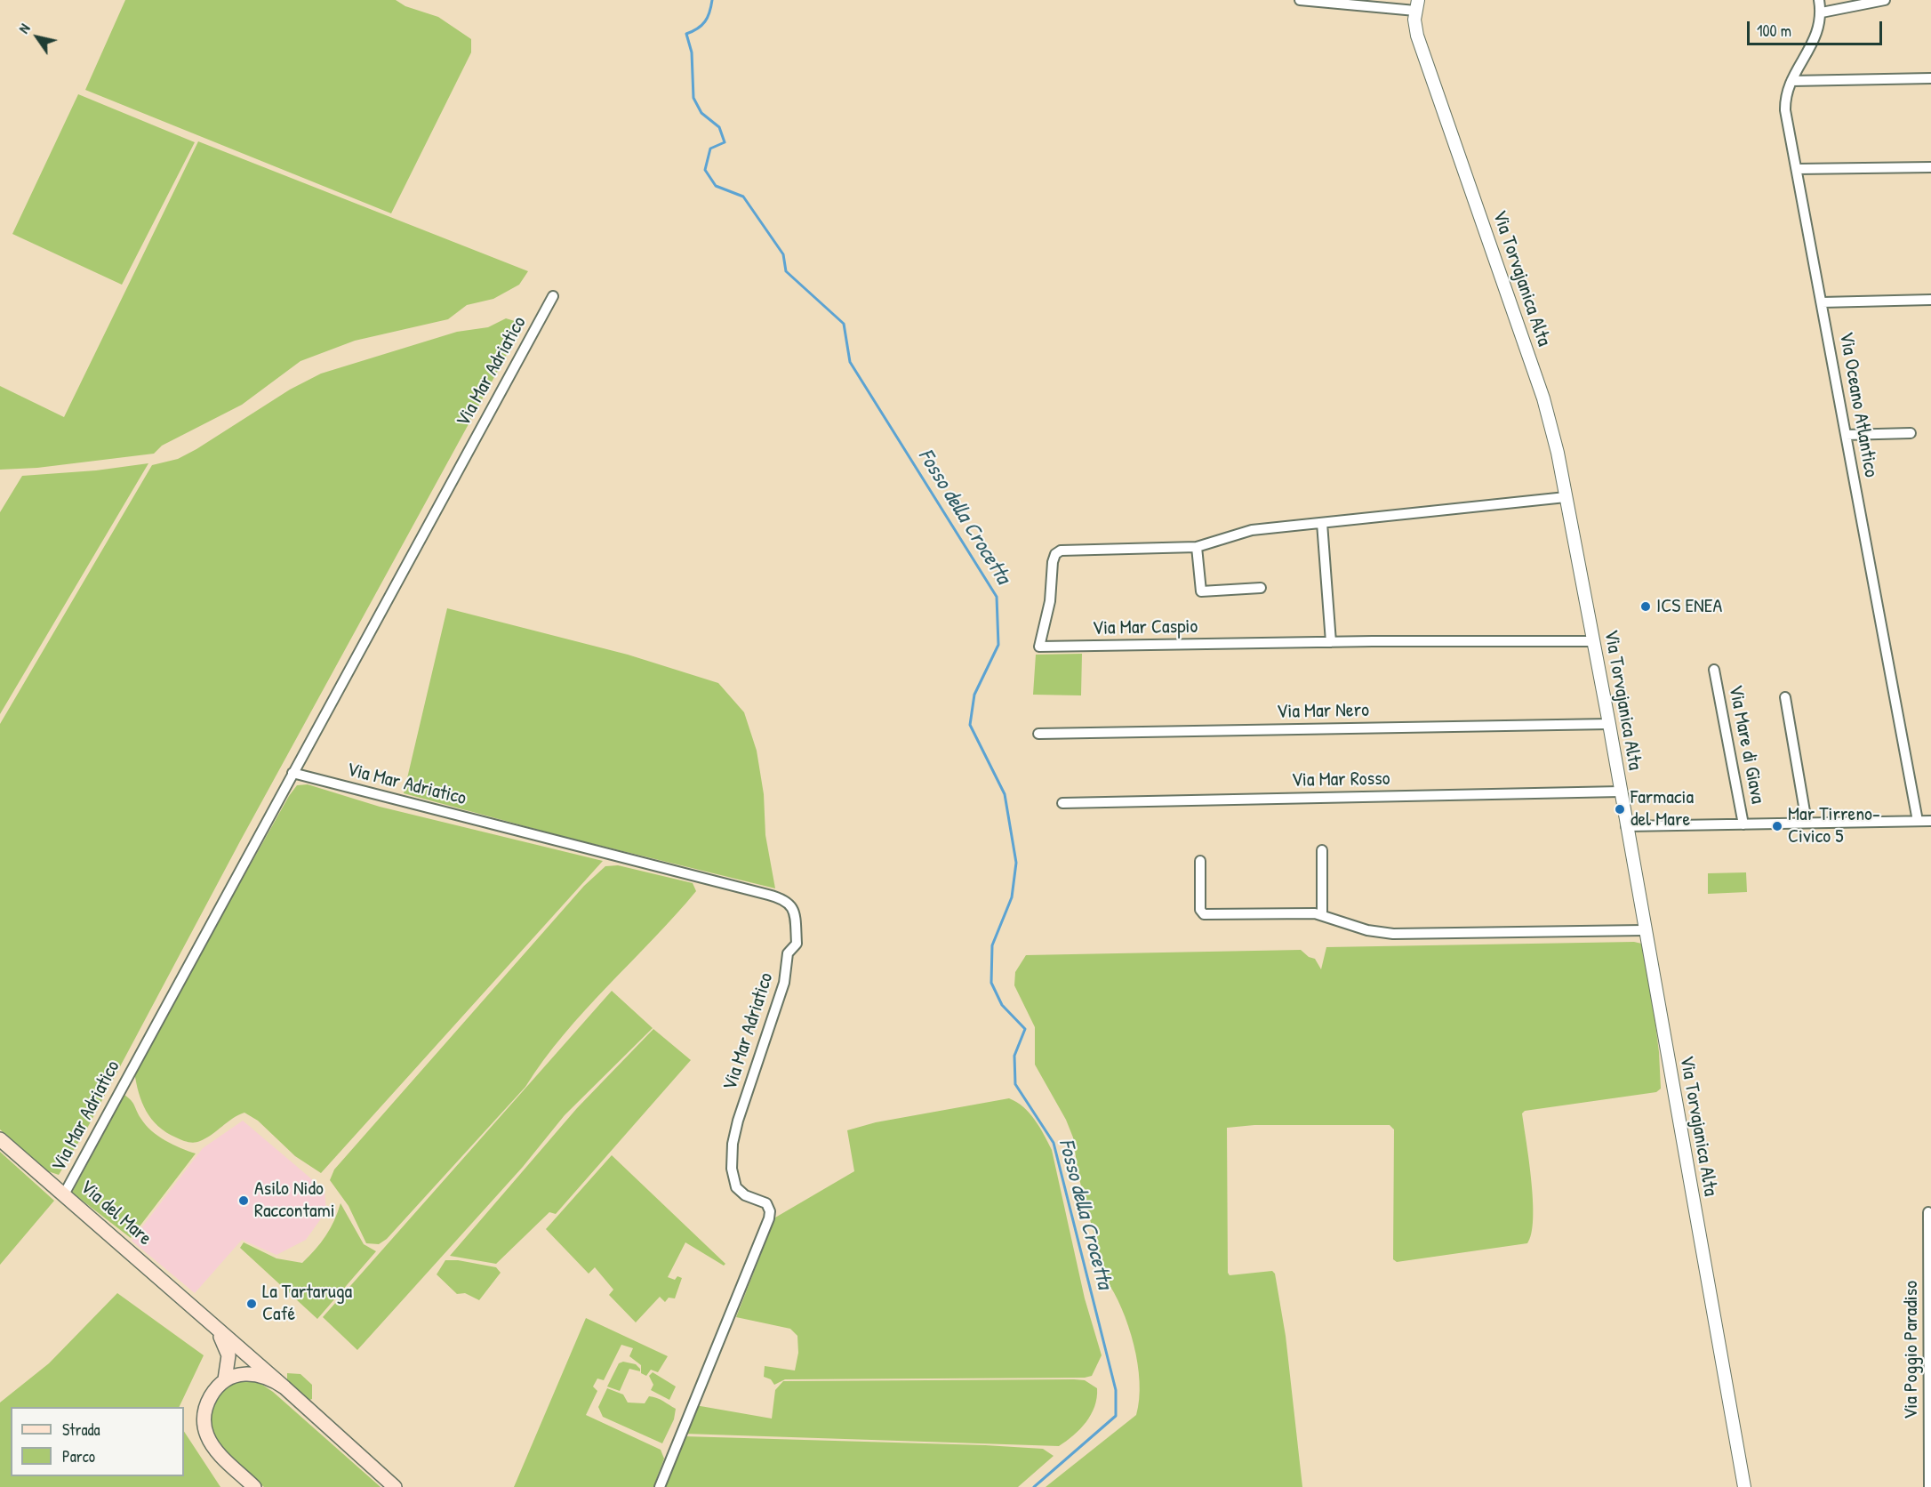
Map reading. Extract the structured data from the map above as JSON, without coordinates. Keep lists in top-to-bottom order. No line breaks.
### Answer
{"streets":{"main road":["Via del Mare"],"street":["Via Torvajanica Alta","Via Mar Adriatico","Via Oceano Atlantico","Via Mar Caspio","Via Mar Nero","Via Mare di Giava","Via Mar Rosso","Via Poggio Paradiso"]},"crossings":[["Via Torvajanica Alta","Via Mar Caspio"],["Via Torvajanica Alta","Via Mar Nero"],["Via Torvajanica Alta","Via Mar Rosso"],["Via Mar Adriatico","Via del Mare"]],"water":["Fosso della Crocetta"],"places":["ICS ENEA","Farmacia del Mare","Mar Tirreno- Civico 5","Asilo Nido Raccontami","La Tartaruga Café"],"legend":["Strada","Parco"],"scale_bar":"100 m","north":"top left"}
